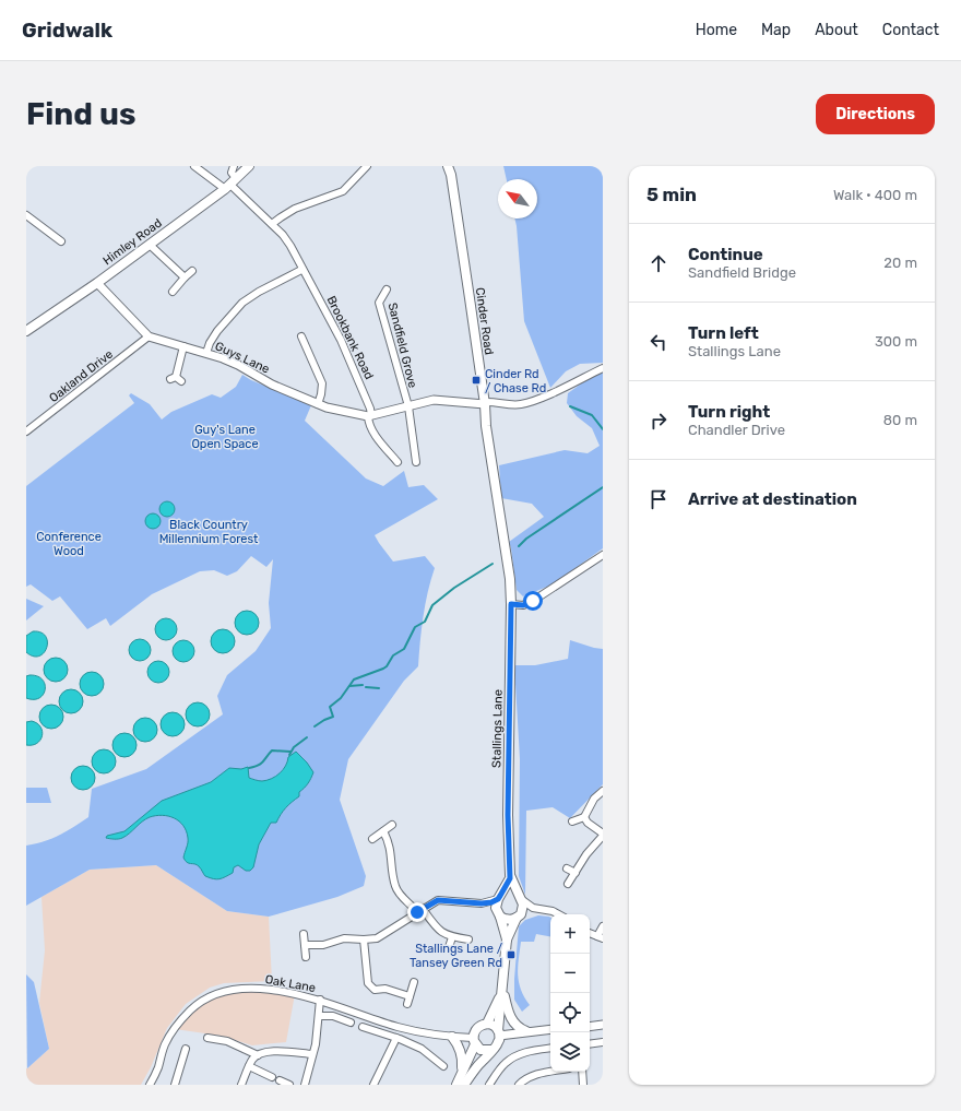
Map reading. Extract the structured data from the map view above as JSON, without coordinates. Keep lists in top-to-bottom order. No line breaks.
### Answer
{"streets":{"main road":["Himley Road","Cinder Road","Stallings Lane"],"street":["Brookbank Road","Sandfield Grove","Guys Lane","Oakland Drive","Oak Lane"]},"crossings":[["Himley Road","Brookbank Road"],["Himley Road","Guys Lane"],["Cinder Road","Stallings Lane"],["Brookbank Road","Guys Lane"],["Guys Lane","Oakland Drive"]],"parks":["Guy's Lane Open Space","Black Country Millennium Forest","Conference Wood"],"places":{"transit":["Cinder Rd / Chase Rd","Stallings Lane / Tansey Green Rd"]},"north":"top left","page":{"header":"Gridwalk","nav":["Home","Map","About","Contact"],"buttons":"Directions","title":"Find us","heading":["5 min","Walk · 400 m"],"list":[["Continue","Sandfield Bridge","20 m"],["Turn left","Stallings Lane","300 m"],["Turn right","Chandler Drive","80 m"],"Arrive at destination"],"map_buttons":["+","−"]}}
